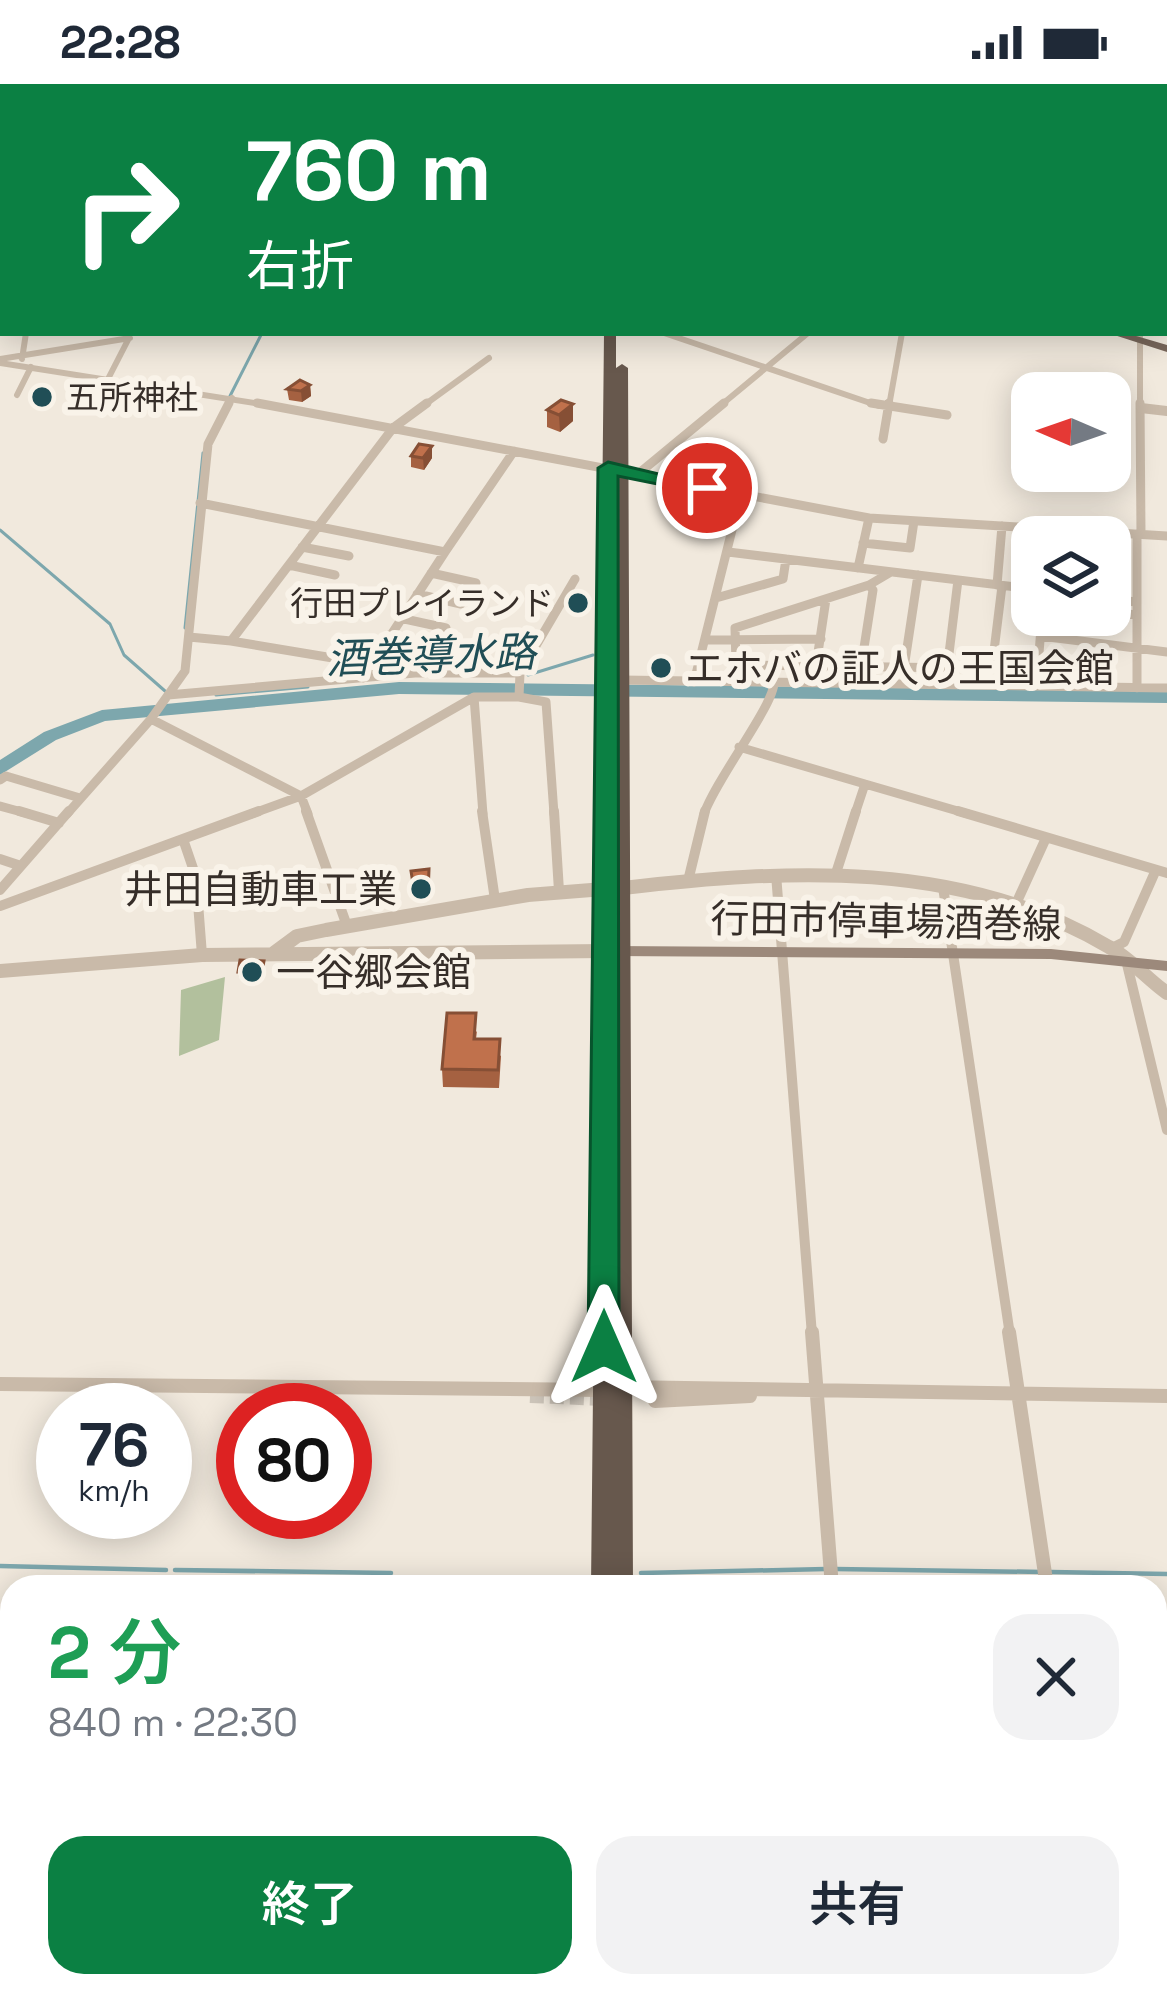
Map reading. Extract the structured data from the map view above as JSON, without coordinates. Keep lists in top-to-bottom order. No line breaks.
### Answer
{"streets":{"main road":["行田市停車場酒巻線"]},"water":["酒巻導水路"],"places":["五所神社","行田プレイランド","エホバの証人の王国会館","井田自動車工業","一谷郷会館"],"north":"left","page":{"status":"22:28","turn":["760 m","右折"],"speed":"76 km/h","limit":"80","heading":["2 分","840 m · 22:30"],"buttons":["終了","共有"]}}
